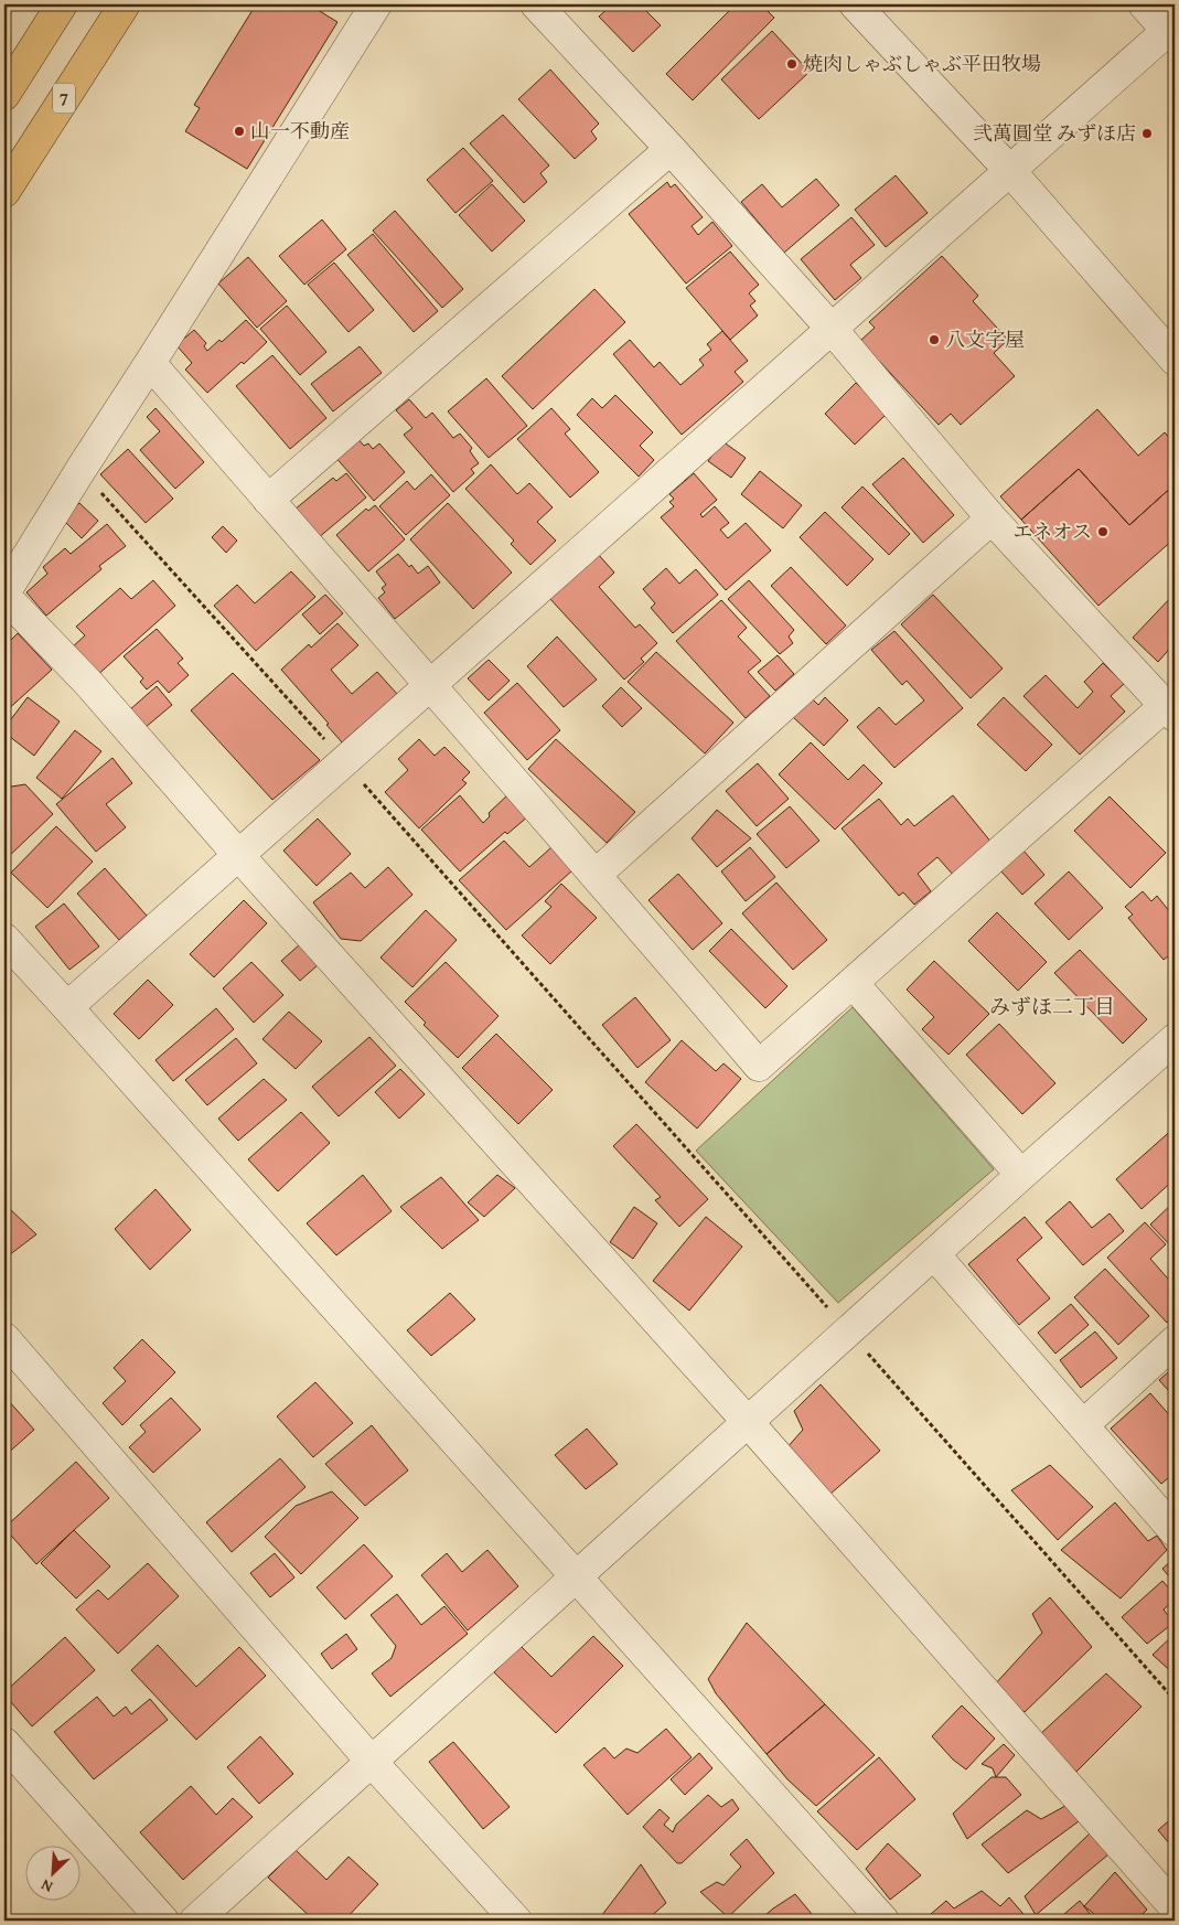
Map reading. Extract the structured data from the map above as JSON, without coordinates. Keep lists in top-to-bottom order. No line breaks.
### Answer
{"streets":{"highway":["7"]},"districts":["みずほ二丁目"],"places":["焼肉しゃぶしゃぶ平田牧場","山一不動産","弐萬圓堂 みずほ店","八文字屋","エネオス"],"north":"bottom left"}
